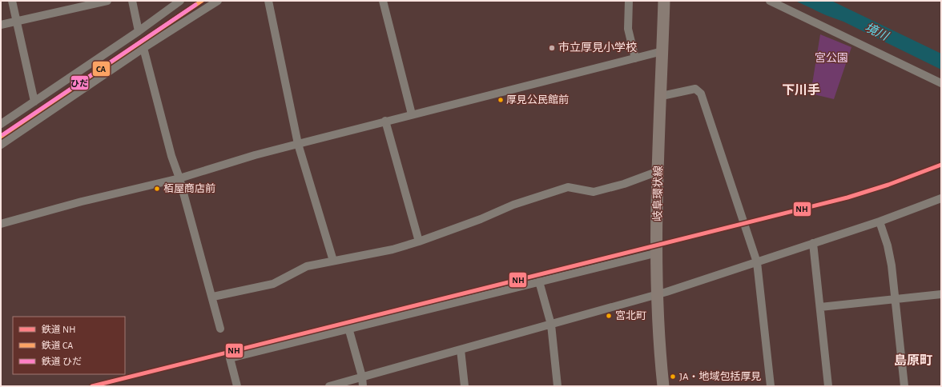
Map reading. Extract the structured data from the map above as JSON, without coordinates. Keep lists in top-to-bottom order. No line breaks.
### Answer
{"streets":{"main road":["岐阜環状線"]},"districts":["下川手","島原町"],"water":["境川"],"parks":["宮公園"],"places":["市立厚見小学校","厚見公民館前","栢屋商店前","宮北町","JA・地域包括厚見"],"lines":["rail line CA","rail line ひだ","rail line NH"],"legend":["鉄道 NH","鉄道 CA","鉄道 ひだ"]}
